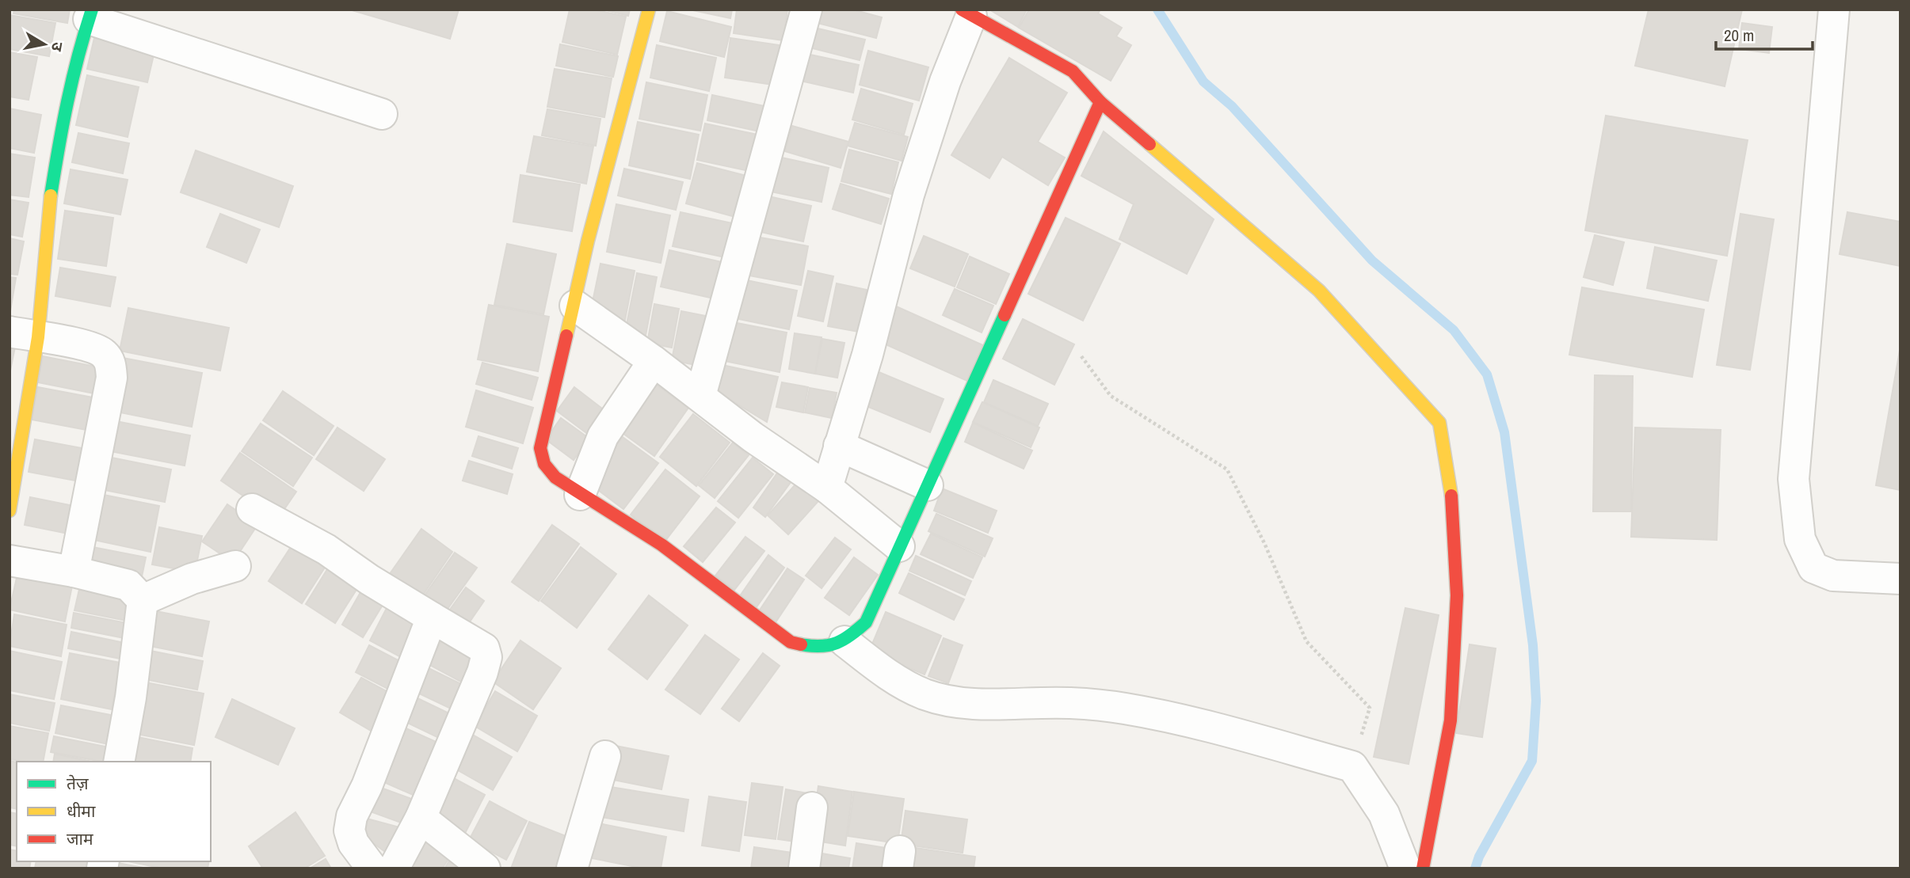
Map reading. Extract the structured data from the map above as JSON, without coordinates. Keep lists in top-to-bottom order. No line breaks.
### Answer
{"legend":["तेज़","धीमा","जाम"],"scale_bar":"20 m","north":"right"}
